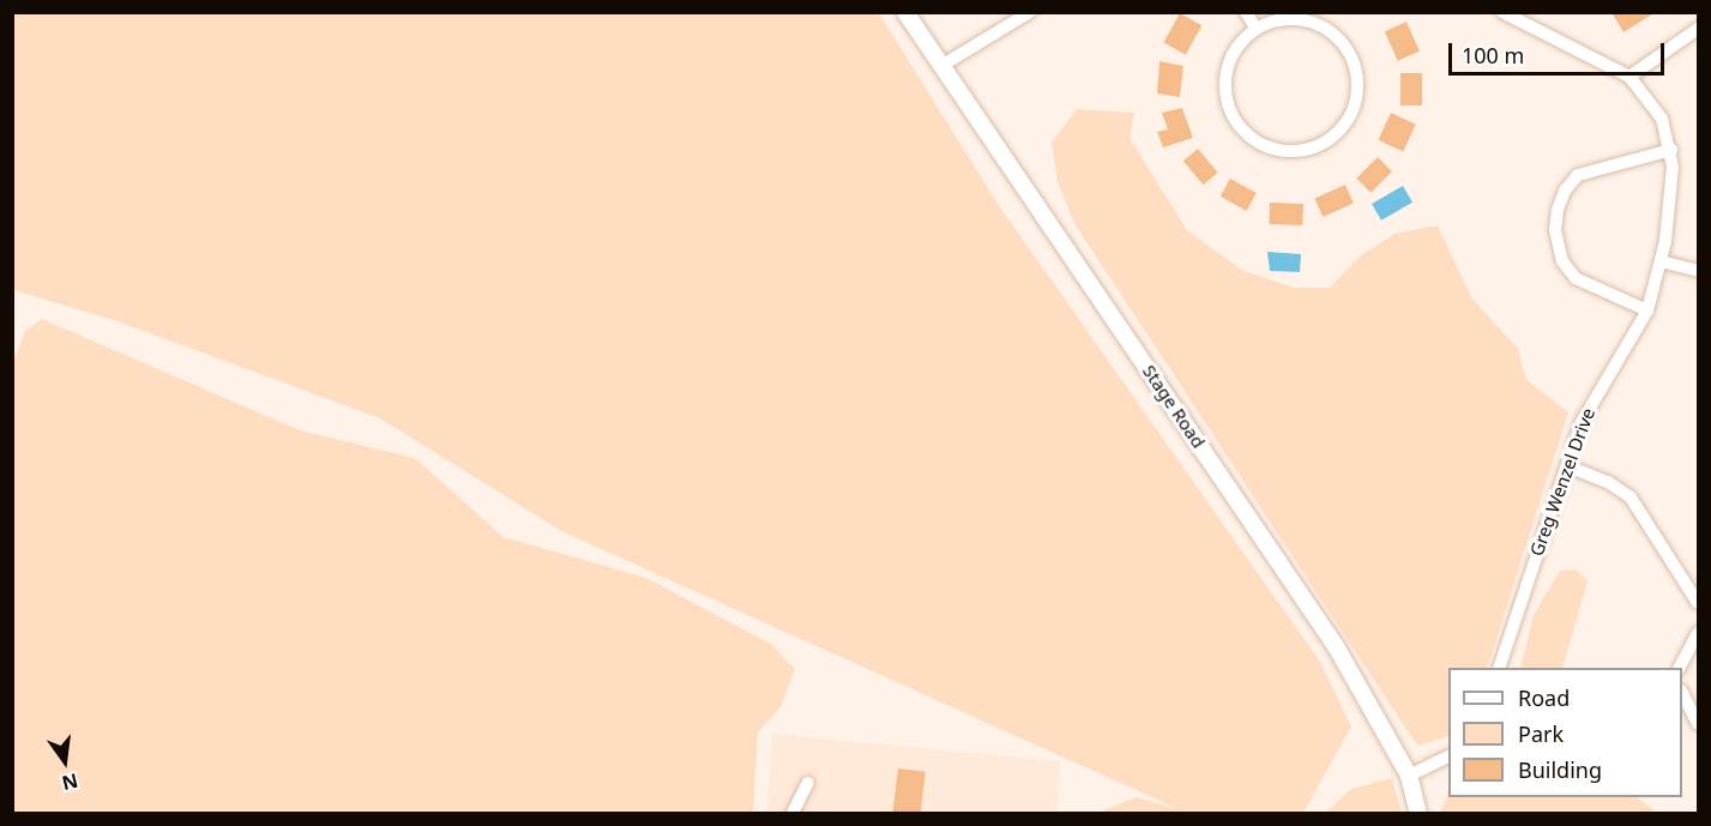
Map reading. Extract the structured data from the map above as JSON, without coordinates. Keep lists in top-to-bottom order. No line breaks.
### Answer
{"streets":{"street":["Stage Road","Greg Wenzel Drive"]},"legend":["Road","Park","Building"],"scale_bar":"100 m","north":"bottom"}
